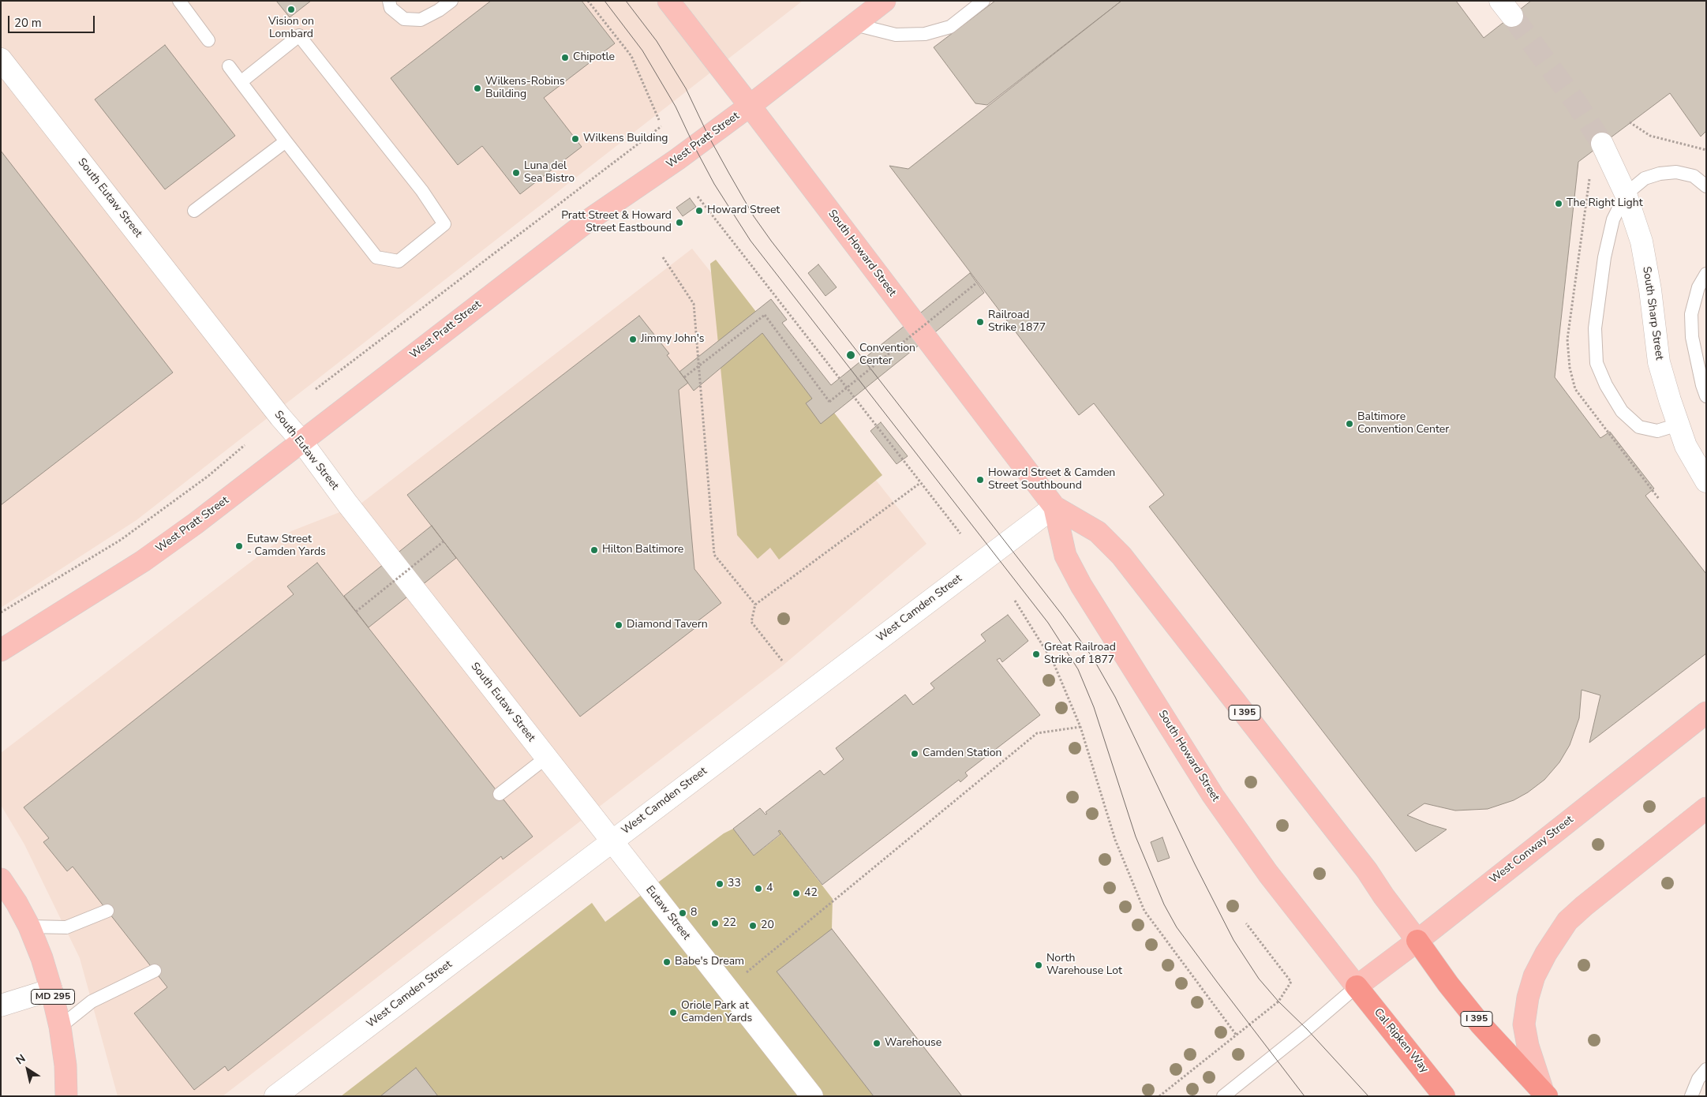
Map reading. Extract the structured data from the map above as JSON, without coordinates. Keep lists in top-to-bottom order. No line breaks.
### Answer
{"streets":{"highway":["I 395","Cal Ripken Way"],"main road":["West Pratt Street","South Howard Street","West Conway Street","MD 295"],"street":["South Eutaw Street","South Sharp Street","West Camden Street","Eutaw Street"]},"crossings":[["West Pratt Street","South Eutaw Street"],["West Pratt Street","South Howard Street"],["South Eutaw Street","West Camden Street"],["South Eutaw Street","Eutaw Street"],["South Howard Street","West Camden Street"],["South Howard Street","I 395"],["South Howard Street","West Conway Street"],["South Howard Street","Cal Ripken Way"],["West Camden Street","Eutaw Street"],["I 395","West Conway Street"],["West Conway Street","Cal Ripken Way"]],"places":["Vision on Lombard","Chipotle","Wilkens-Robins Building","Wilkens Building","Luna del Sea Bistro","The Right Light","Howard Street","Pratt Street & Howard Street Eastbound","Railroad Strike 1877","Jimmy John's","Convention Center","Baltimore Convention Center","Howard Street & Camden Street Southbound","Eutaw Street - Camden Yards","Hilton Baltimore","Diamond Tavern","Great Railroad Strike of 1877","Camden Station","33","4","42","8","22","20","Babe's Dream","North Warehouse Lot","Oriole Park at Camden Yards","Warehouse"],"scale_bar":"20 m","north":"top left"}
